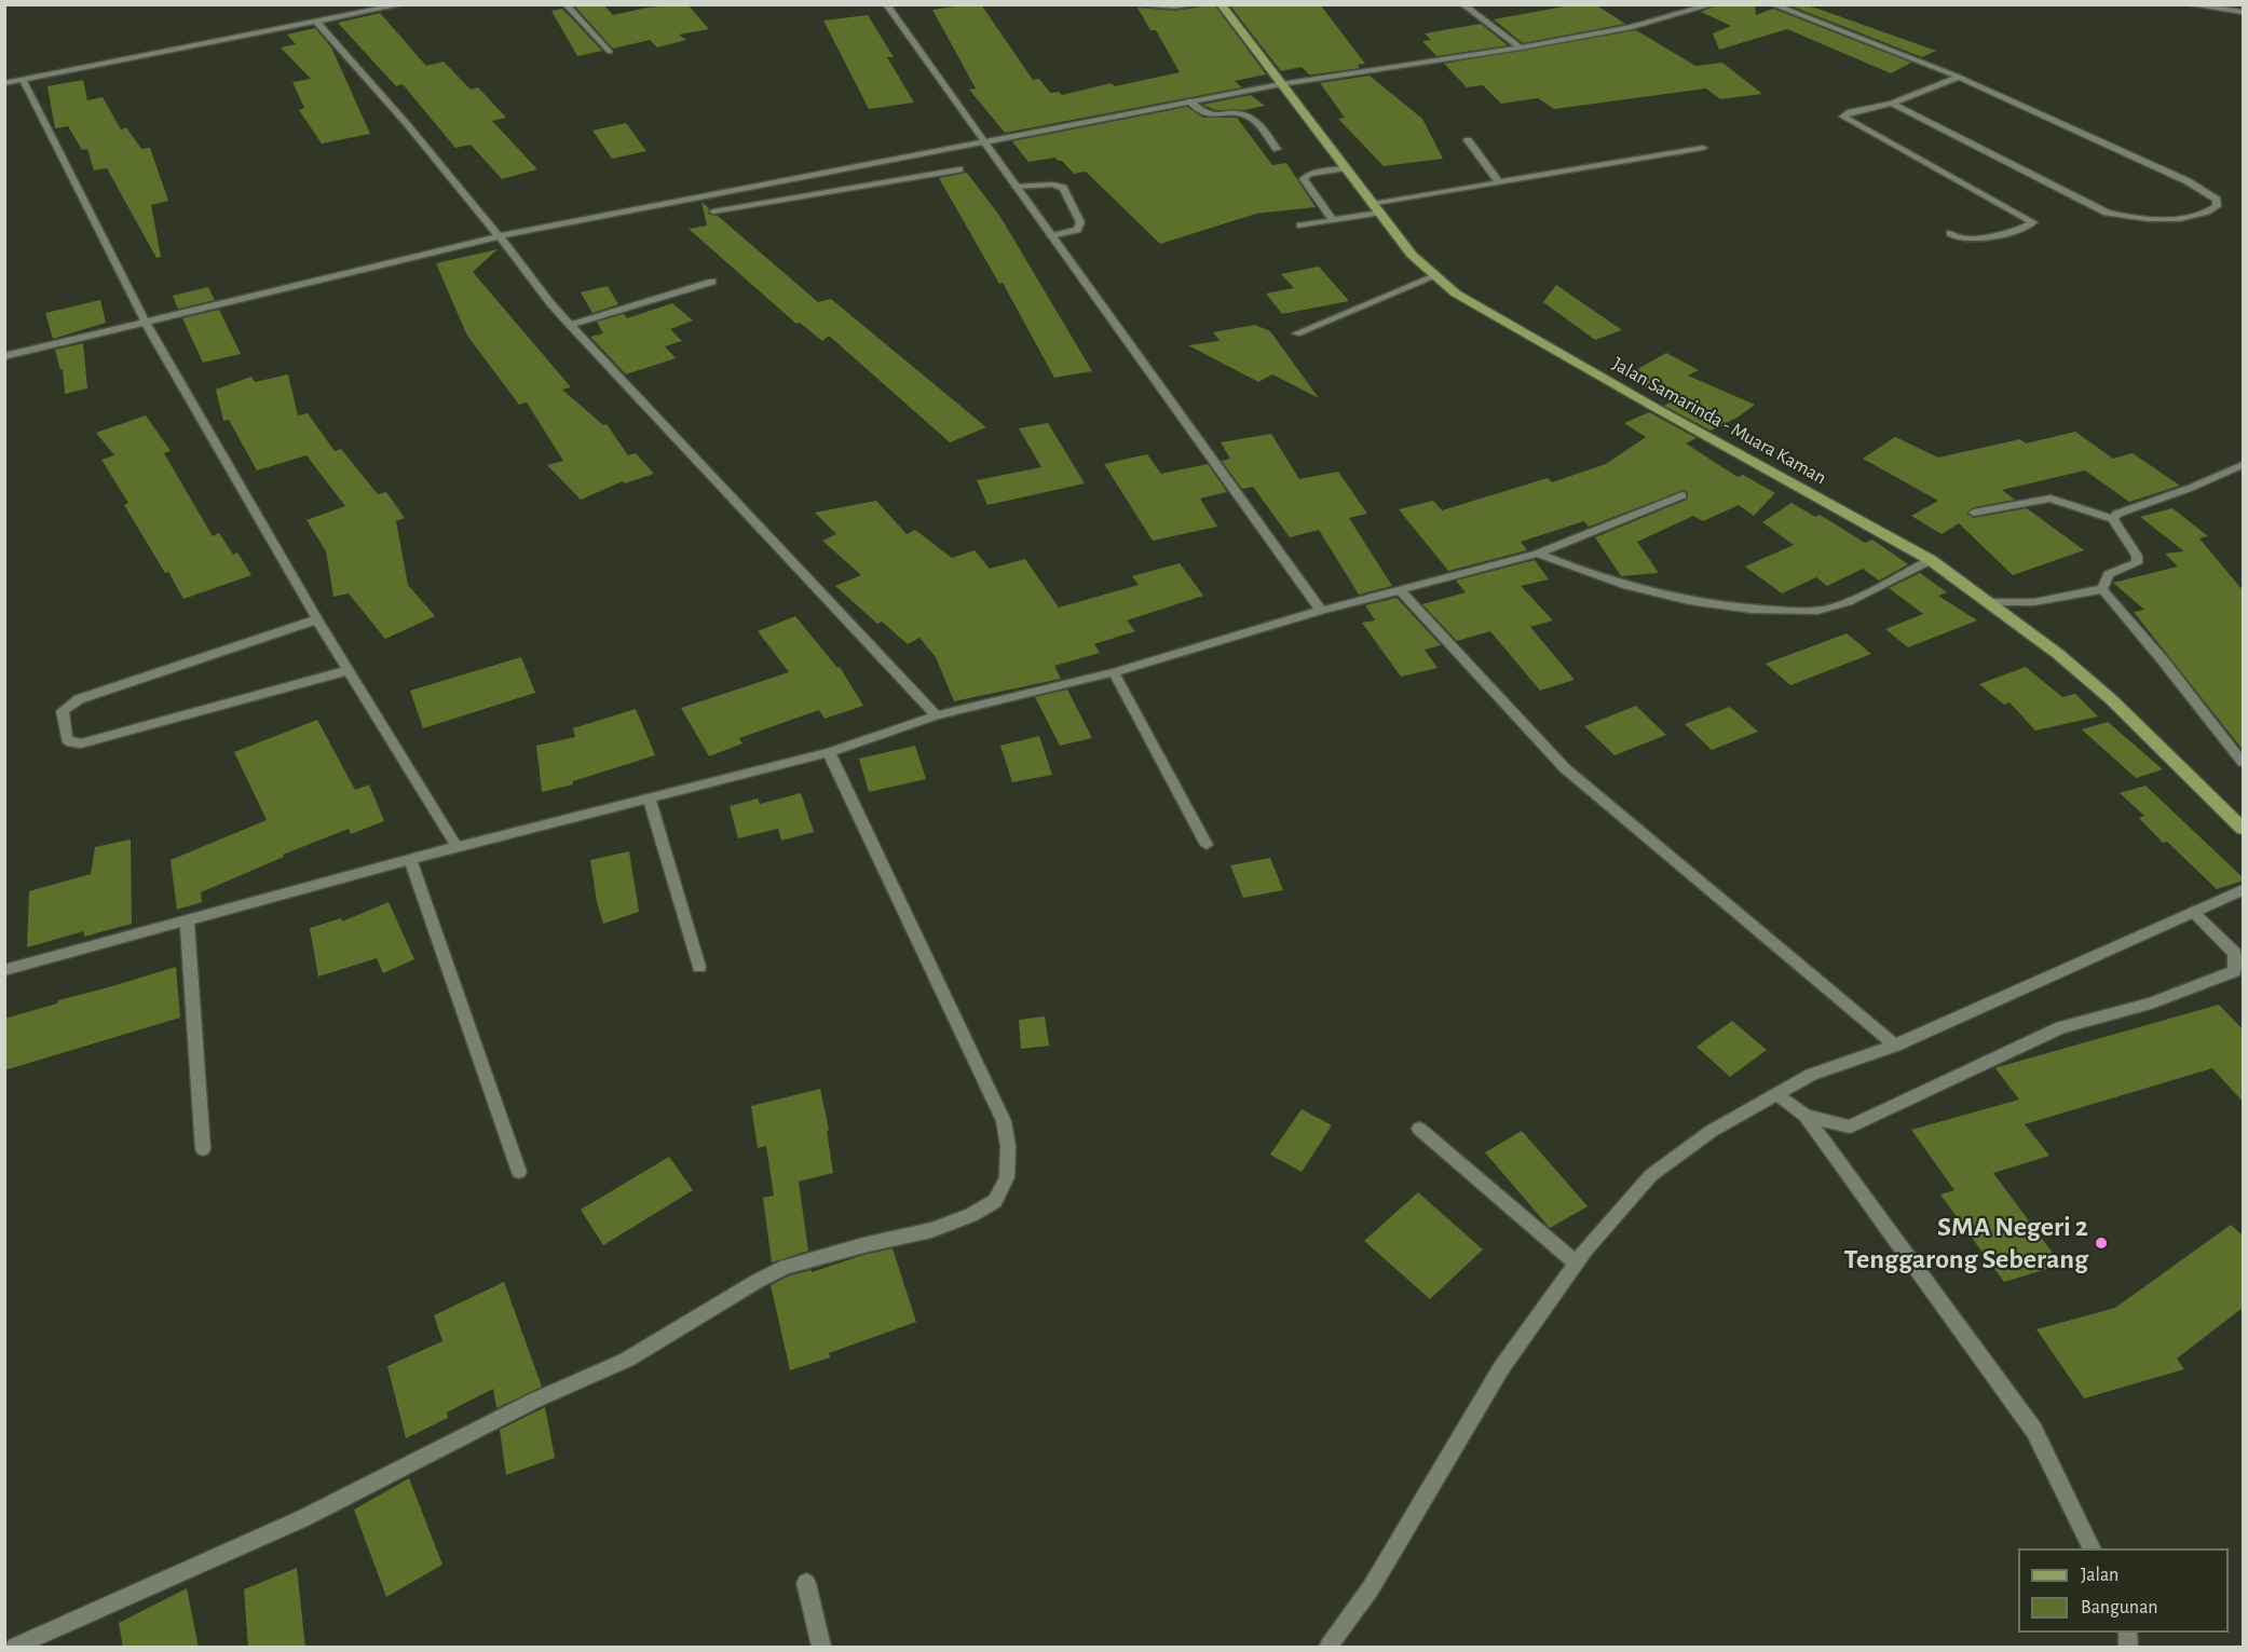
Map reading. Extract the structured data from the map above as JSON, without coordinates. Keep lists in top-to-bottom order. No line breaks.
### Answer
{"streets":{"main road":["Jalan Samarinda - Muara Kaman"]},"places":["SMA Negeri 2 Tenggarong Seberang"],"legend":["Jalan","Bangunan"]}
